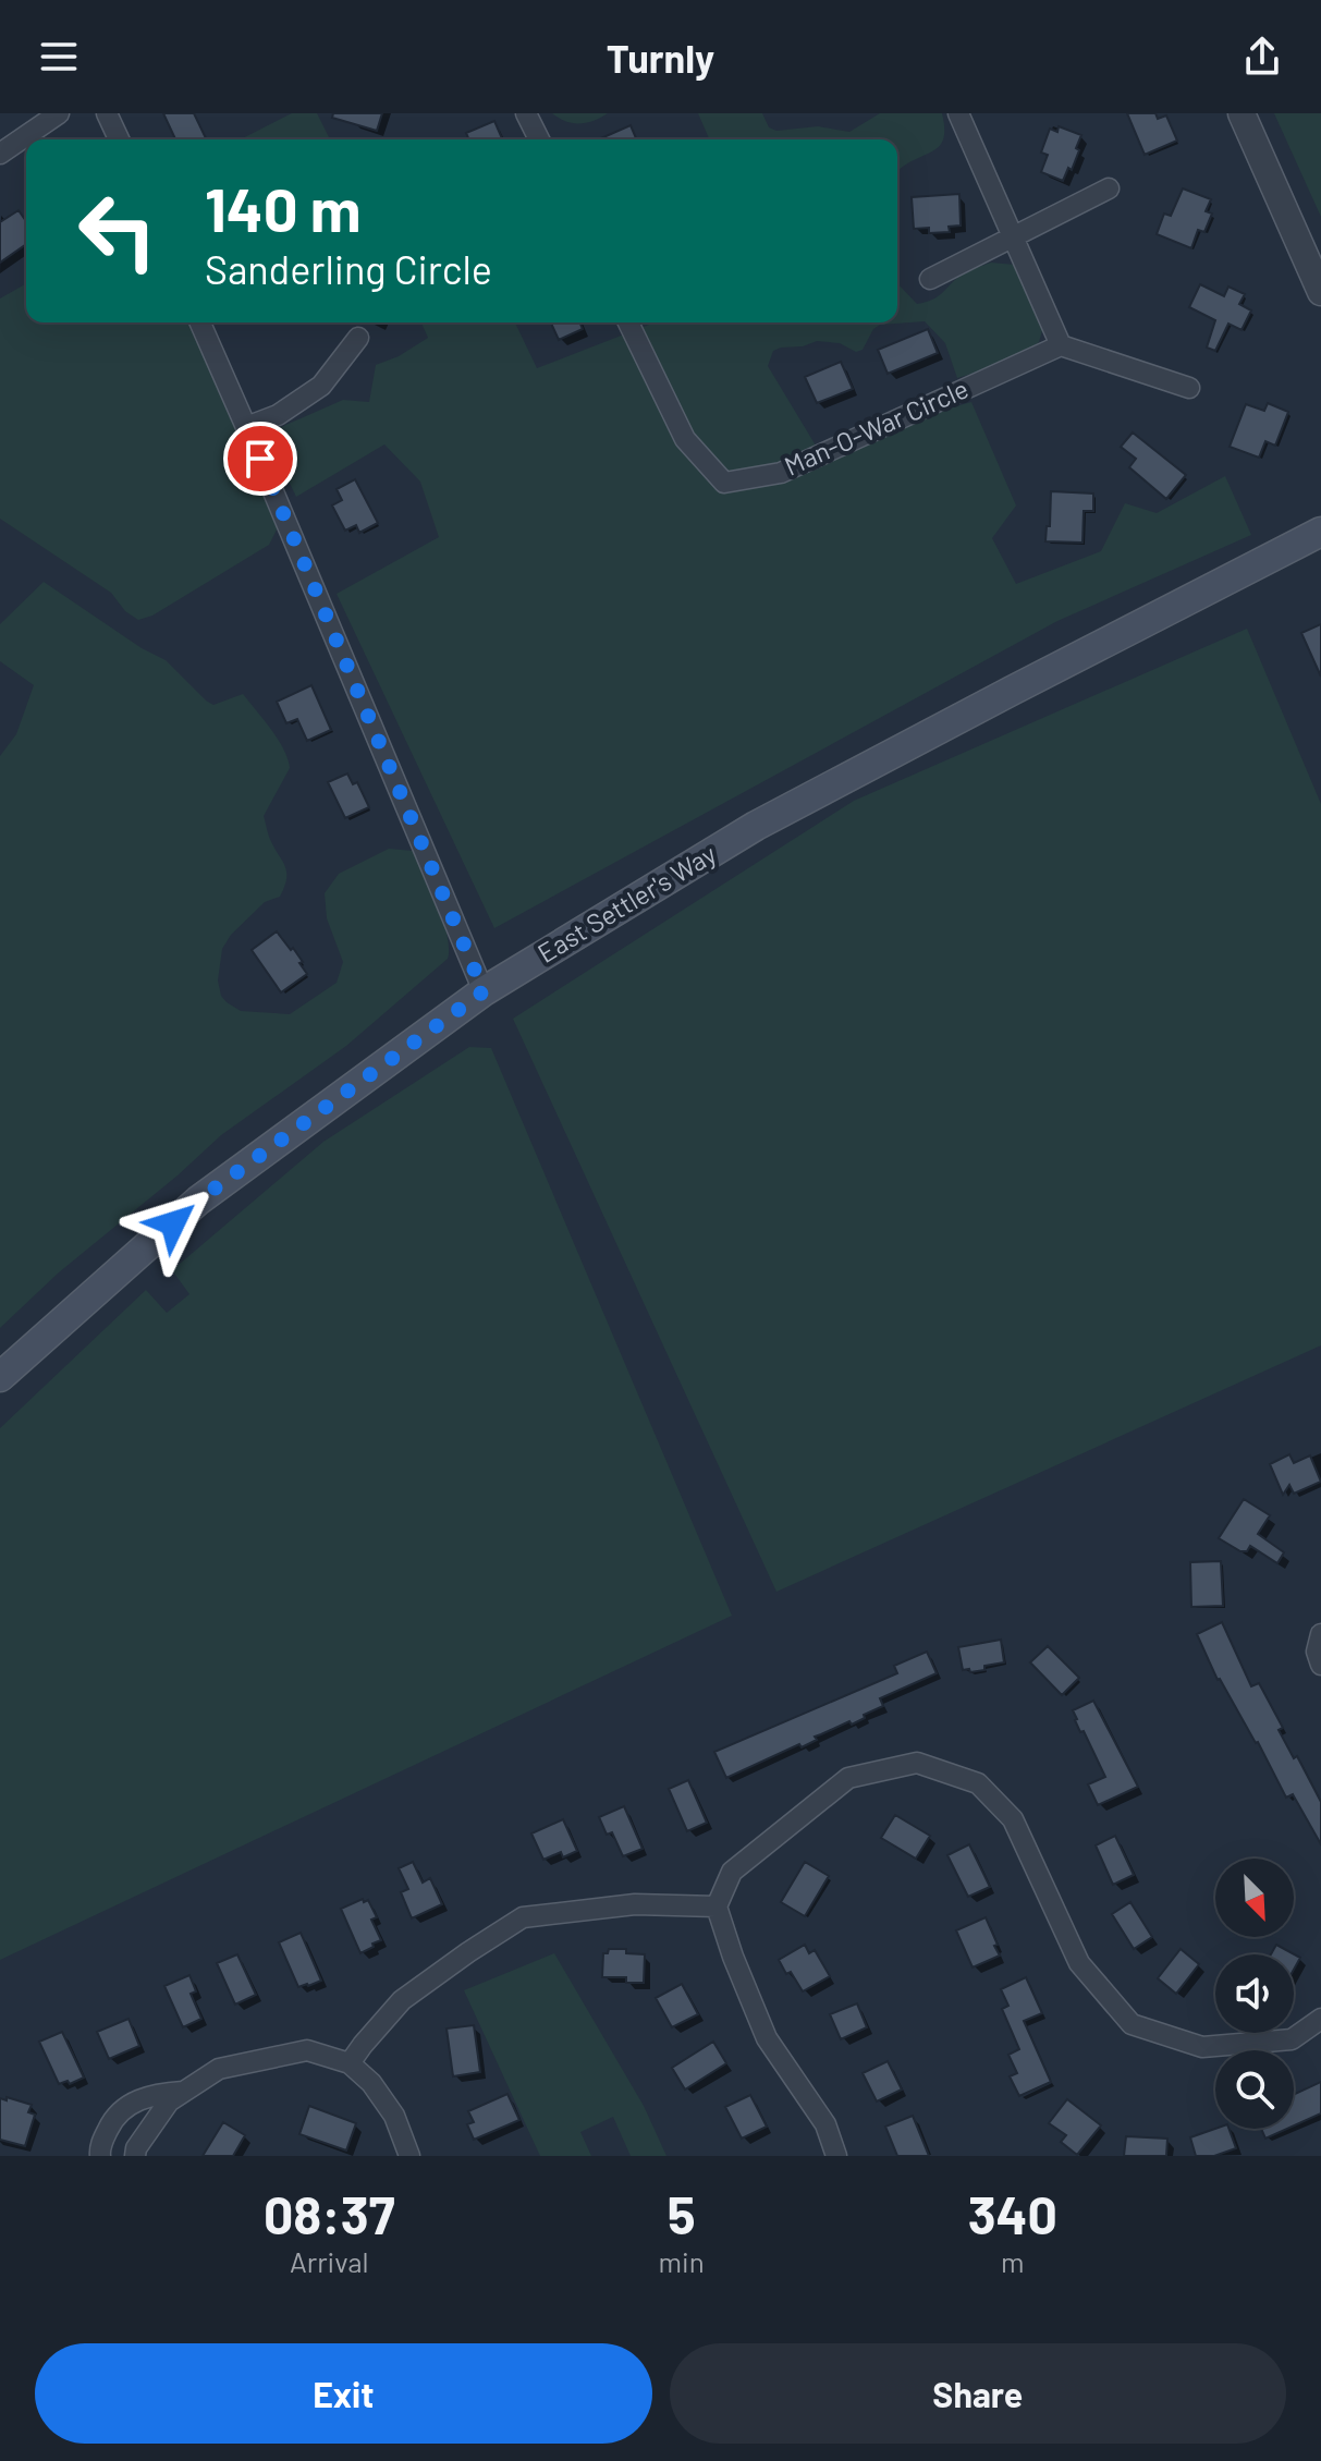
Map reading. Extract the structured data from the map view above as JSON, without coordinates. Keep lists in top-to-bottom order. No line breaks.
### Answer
{"streets":{"main road":["East Settler's Way"],"street":["Man-O-War Circle"]},"north":"bottom right","page":{"header":"Turnly","turn":["140 m","Sanderling Circle"],"eta":["08:37","Arrival","5","min","340","m"],"buttons":["Exit","Share"]}}
